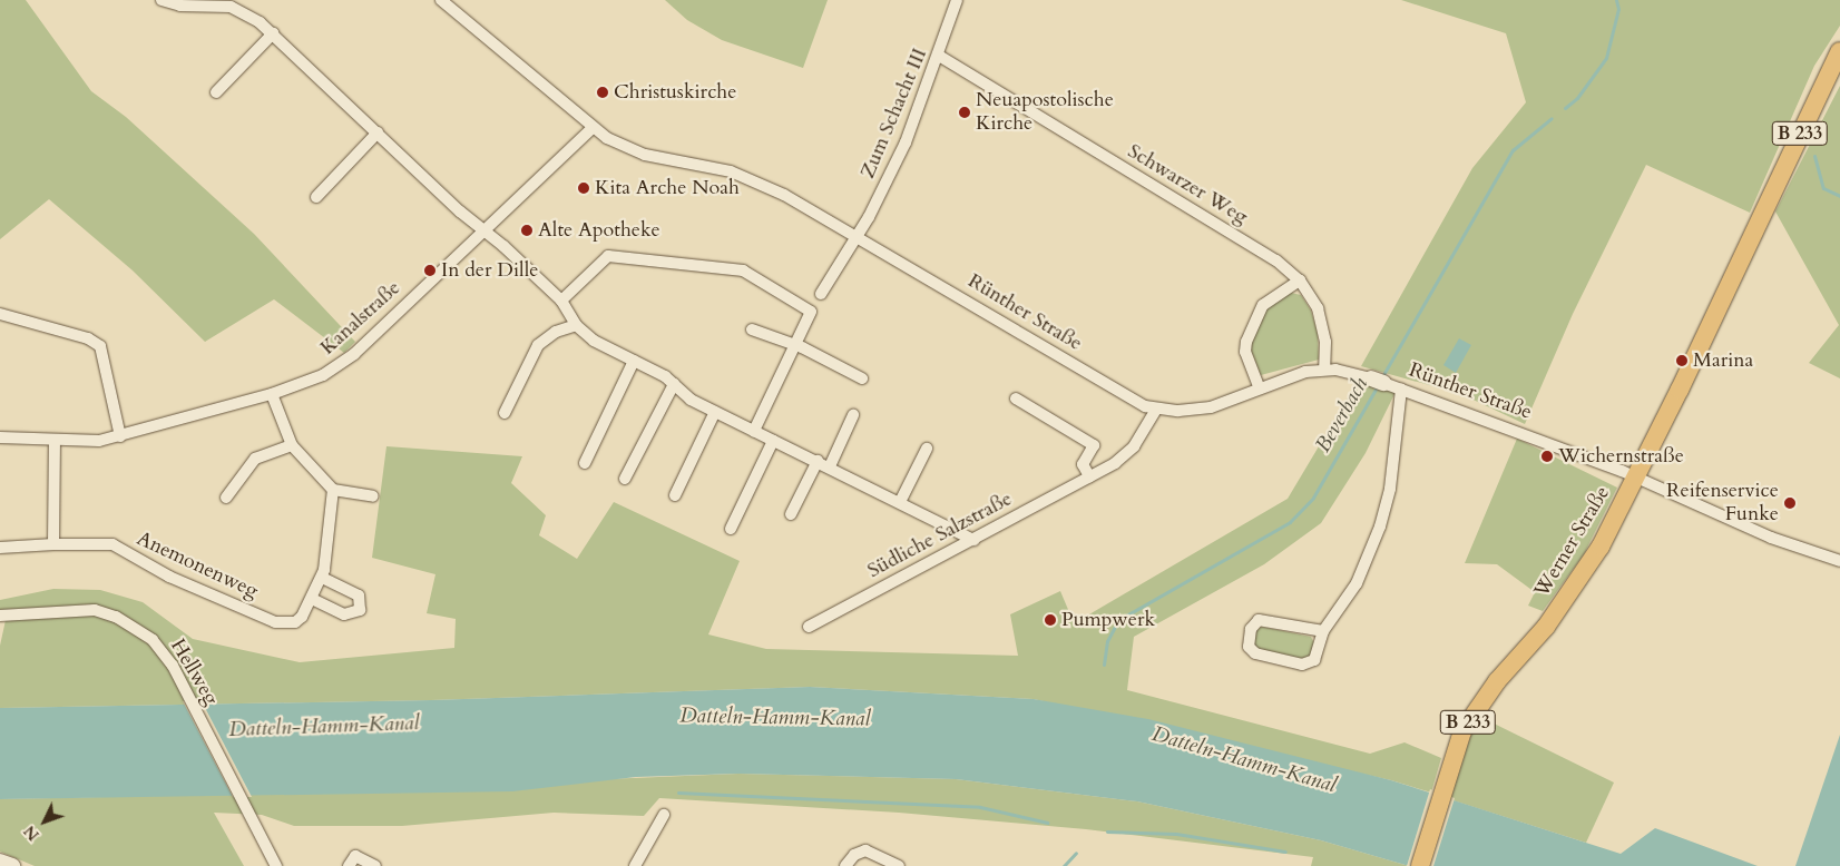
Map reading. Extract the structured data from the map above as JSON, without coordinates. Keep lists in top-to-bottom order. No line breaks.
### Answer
{"streets":{"main road":["B 233","Werner Straße"],"street":["Zum Schacht III","Schwarzer Weg","Rünther Straße","Kanalstraße","Südliche Salzstraße","Anemonenweg","Hellweg"]},"crossings":[["Zum Schacht III","Schwarzer Weg"],["Zum Schacht III","Rünther Straße"],["Schwarzer Weg","Rünther Straße"],["Rünther Straße","Kanalstraße"],["Rünther Straße","Südliche Salzstraße"],["Rünther Straße","Werner Straße"]],"water":["Beverbach","Datteln-Hamm-Kanal"],"places":["Christuskirche","Neuapostolische Kirche","Kita Arche Noah","Alte Apotheke","In der Dille","Marina","Wichernstraße","Reifenservice Funke","Pumpwerk"],"north":"bottom left"}
